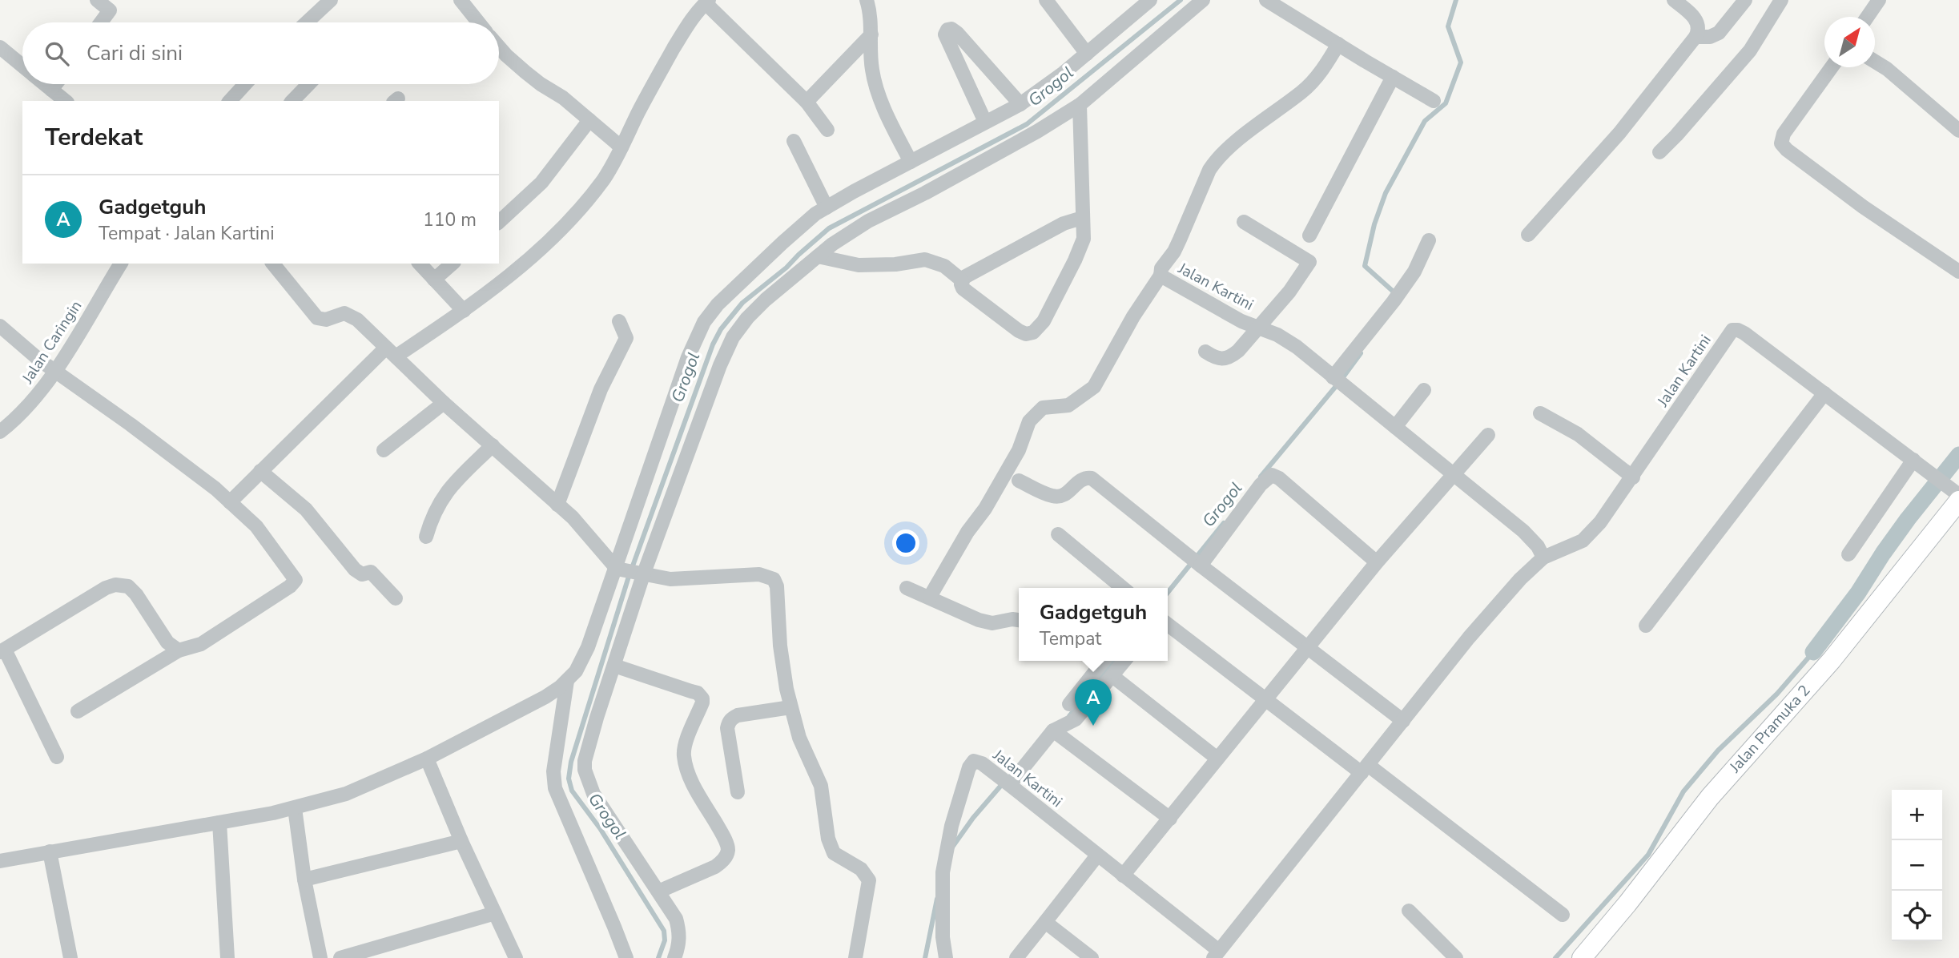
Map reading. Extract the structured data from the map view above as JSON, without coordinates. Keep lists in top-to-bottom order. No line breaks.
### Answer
{"streets":{"main road":["Jalan Pramuka 2"],"street":["Jalan Kartini","Jalan Caringin"]},"crossings":[["Jalan Kartini","Jalan Pramuka 2"]],"water":["Grogol"],"north":"top right","page":{"search":"Cari di sini","heading":"Terdekat","list":[{"mark":"A","name":"Gadgetguh","note":"Tempat · Jalan Kartini","value":"110 m"}],"popup":["Gadgetguh","Tempat"],"pins":"A","map_buttons":["+","−"]}}
